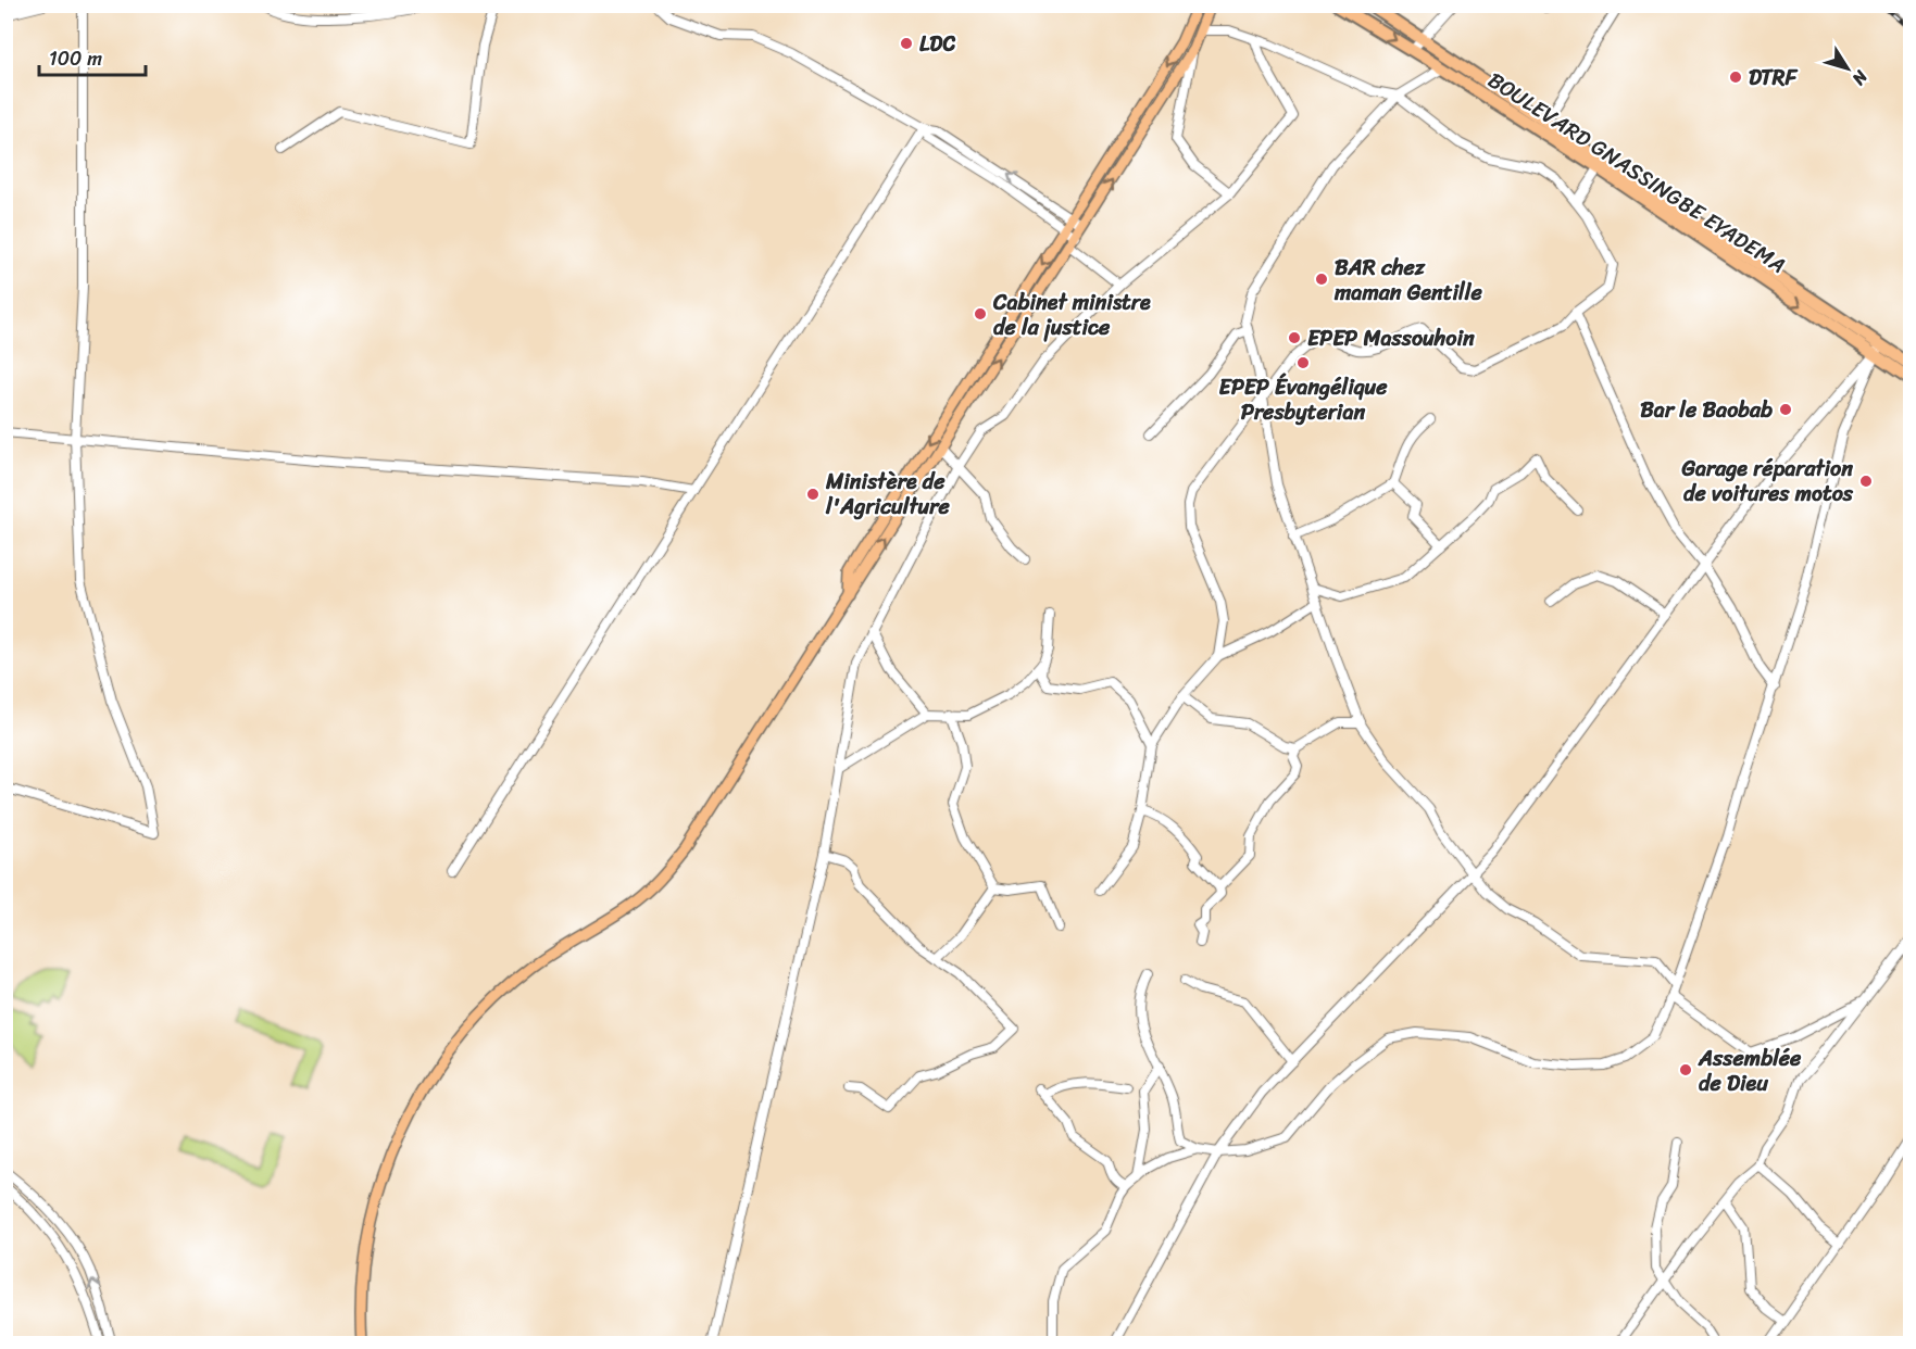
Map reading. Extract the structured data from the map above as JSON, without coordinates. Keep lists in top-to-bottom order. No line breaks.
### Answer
{"streets":{"highway":["BOULEVARD GNASSINGBE EYADEMA"]},"places":["LDC","DTRF","BAR chez maman Gentille","Cabinet ministre de la justice","EPEP Massouhoin","EPEP Évangélique Presbyterian","Bar le Baobab","Garage réparation de voitures motos","Ministère de l'Agriculture","Assemblée de Dieu"],"scale_bar":"100 m","north":"bottom right"}
